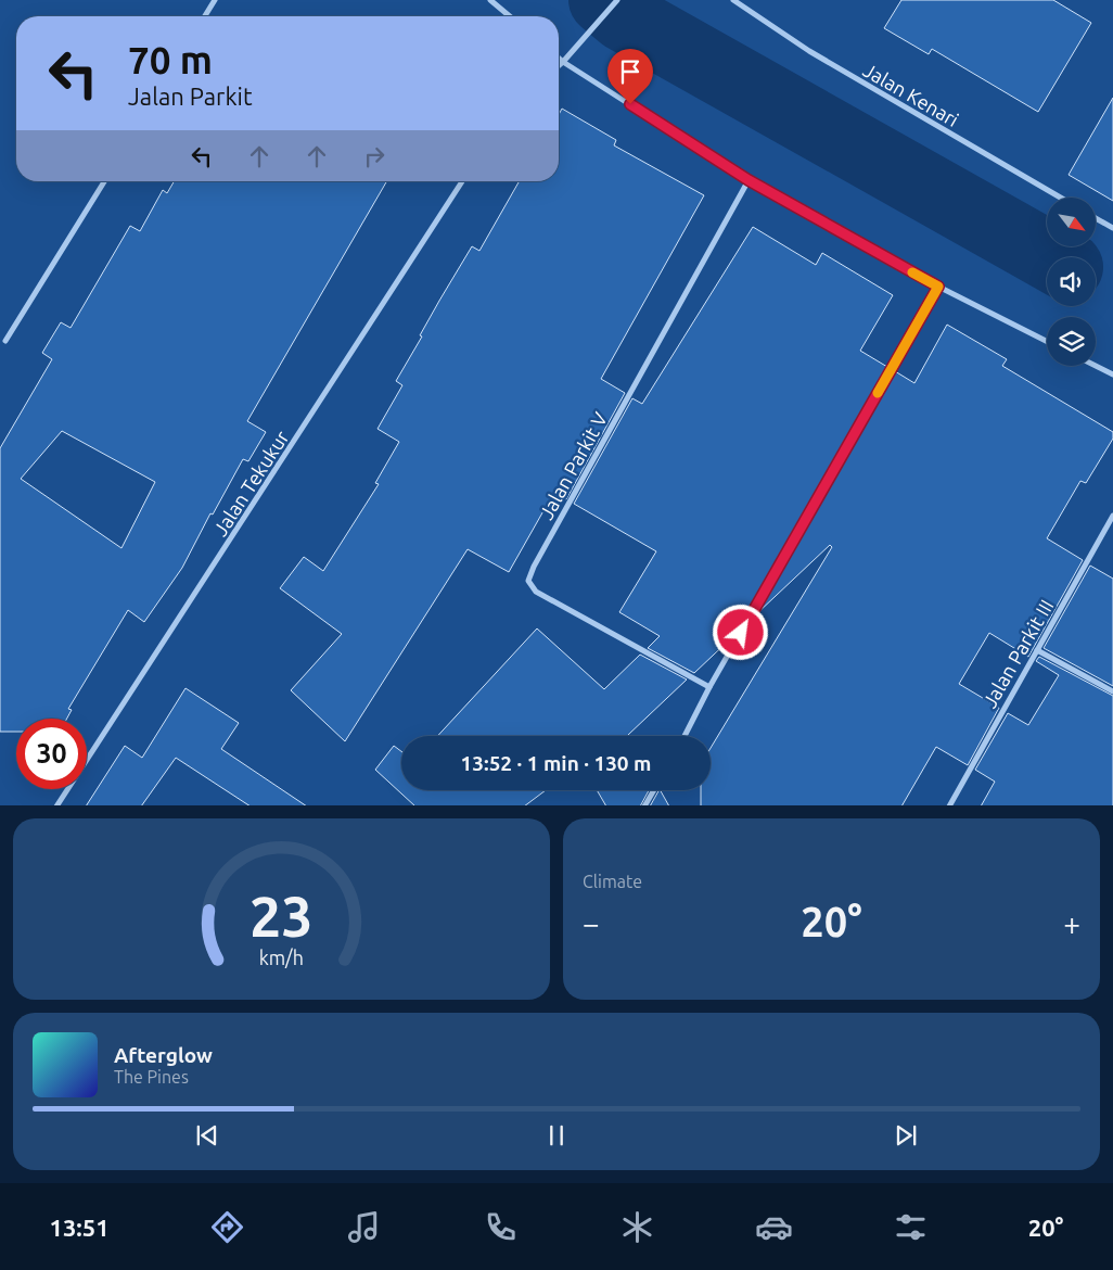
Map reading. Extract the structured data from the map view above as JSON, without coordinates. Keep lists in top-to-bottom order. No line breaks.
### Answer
{"streets":{"street":["Jalan Kenari","Jalan Parkit V","Jalan Tekukur","Jalan Parkit III"]},"north":"bottom right","page":{"turn":["70 m","Jalan Parkit"],"limit":"30","trip":"13:52 · 1 min · 130 m","tile":"Climate","heat":["−","20°","+"],"song":["Afterglow","The Pines"],"tabs":["13:51","20°"],"gauge":["23","km/h"]}}
